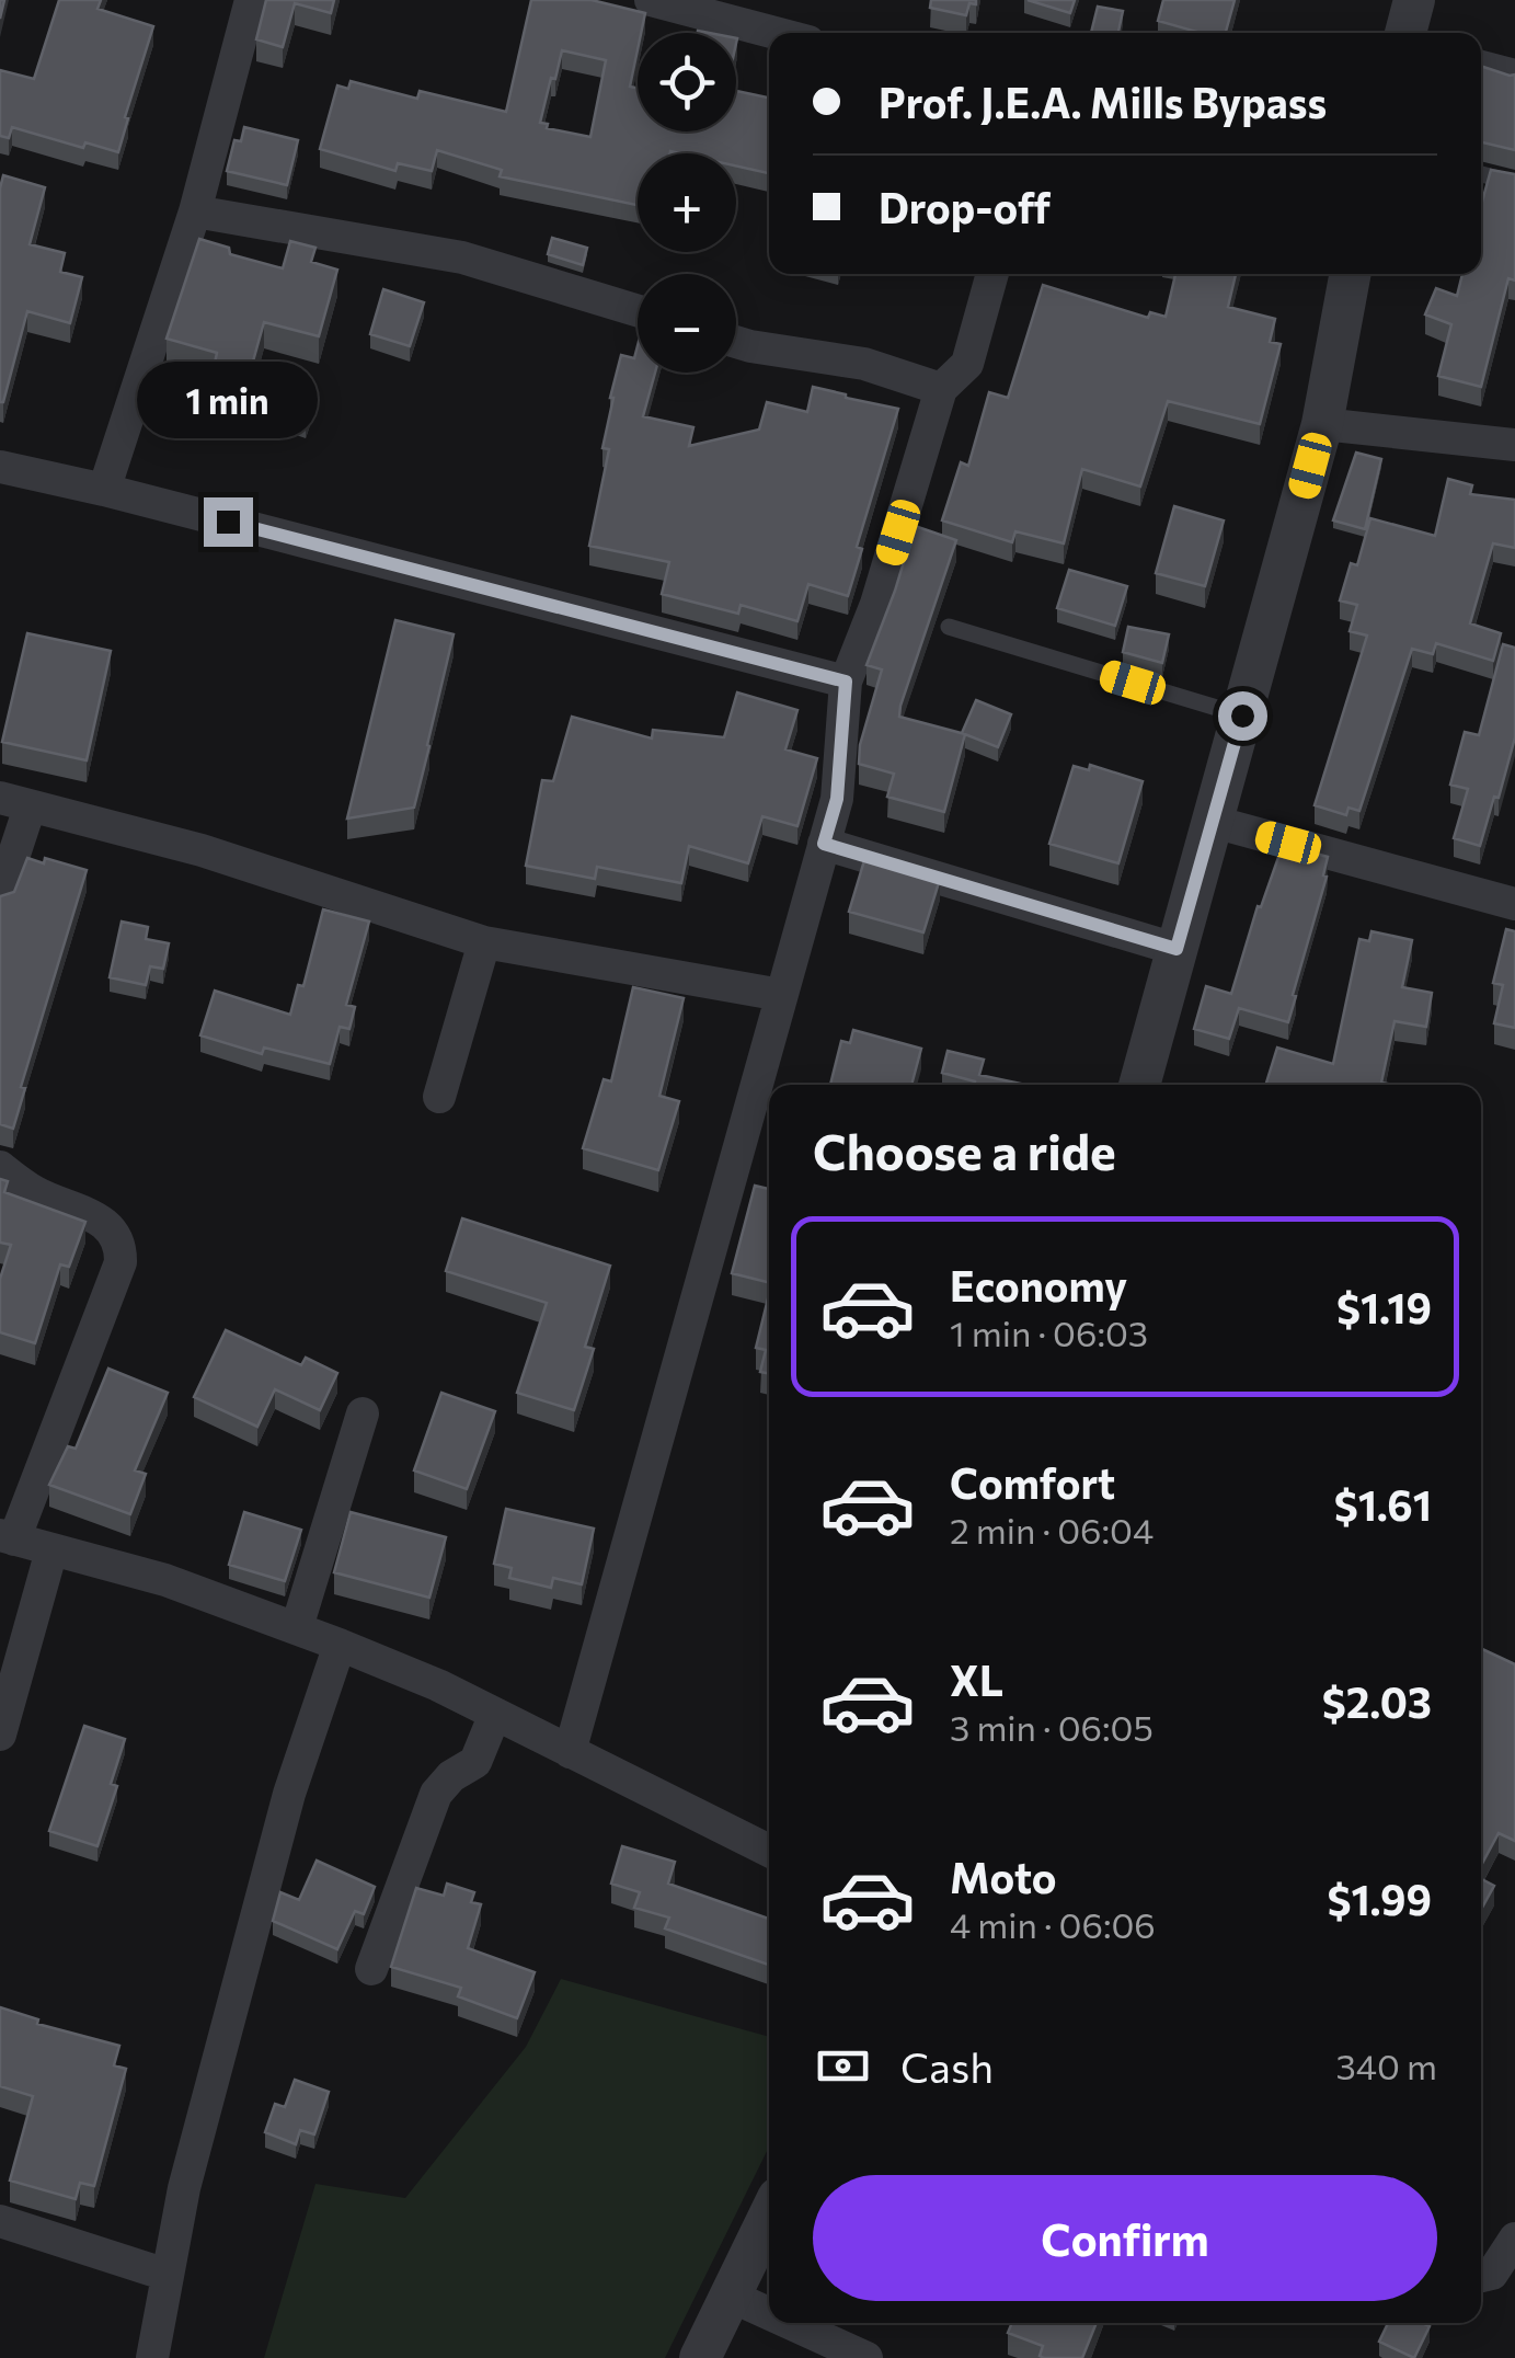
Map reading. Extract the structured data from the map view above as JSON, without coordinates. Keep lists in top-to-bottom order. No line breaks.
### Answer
{"page":{"map_buttons":["+","−"],"banner":["Prof. J.E.A. Mills Bypass","Drop-off"],"bubble":"1 min","heading":"Choose a ride","list":[{"name":"Economy","note":"1 min · 06:03","value":"$1.19"},{"name":"Comfort","note":"2 min · 06:04","value":"$1.61"},{"name":"XL","note":"3 min · 06:05","value":"$2.03"},{"name":"Moto","note":"4 min · 06:06","value":"$1.99"}],"pay":["Cash","340 m"],"buttons":"Confirm"}}
